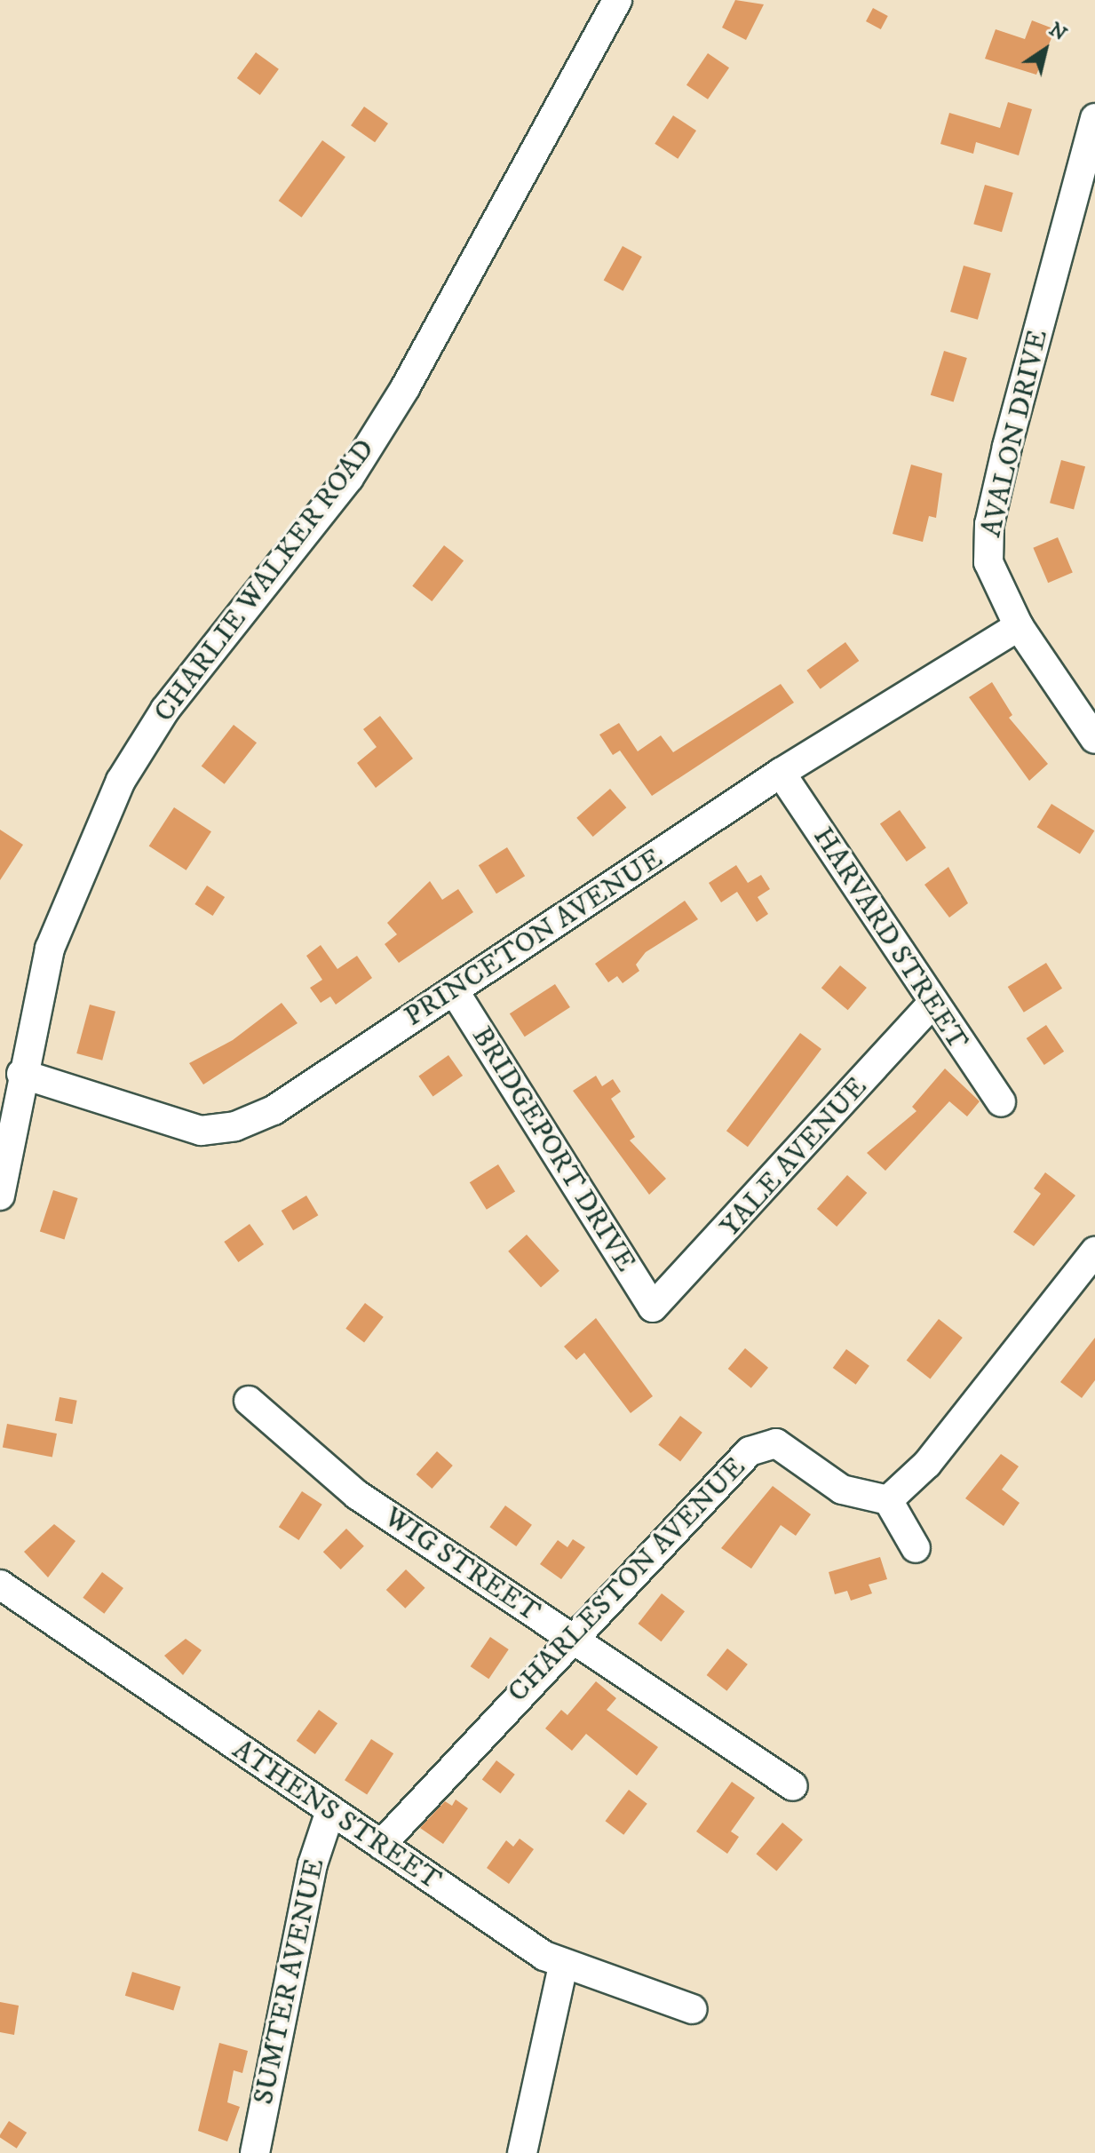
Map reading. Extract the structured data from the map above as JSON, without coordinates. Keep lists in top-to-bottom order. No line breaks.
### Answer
{"streets":{"street":["AVALON DRIVE","CHARLIE WALKER ROAD","PRINCETON AVENUE","HARVARD STREET","BRIDGEPORT DRIVE","YALE AVENUE","WIG STREET","CHARLESTON AVENUE","ATHENS STREET","SUMTER AVENUE"]},"crossings":[["AVALON DRIVE","PRINCETON AVENUE"],["CHARLIE WALKER ROAD","PRINCETON AVENUE"],["PRINCETON AVENUE","HARVARD STREET"],["PRINCETON AVENUE","BRIDGEPORT DRIVE"],["HARVARD STREET","YALE AVENUE"],["BRIDGEPORT DRIVE","YALE AVENUE"],["WIG STREET","CHARLESTON AVENUE"],["CHARLESTON AVENUE","ATHENS STREET"],["ATHENS STREET","SUMTER AVENUE"]],"north":"top right"}
